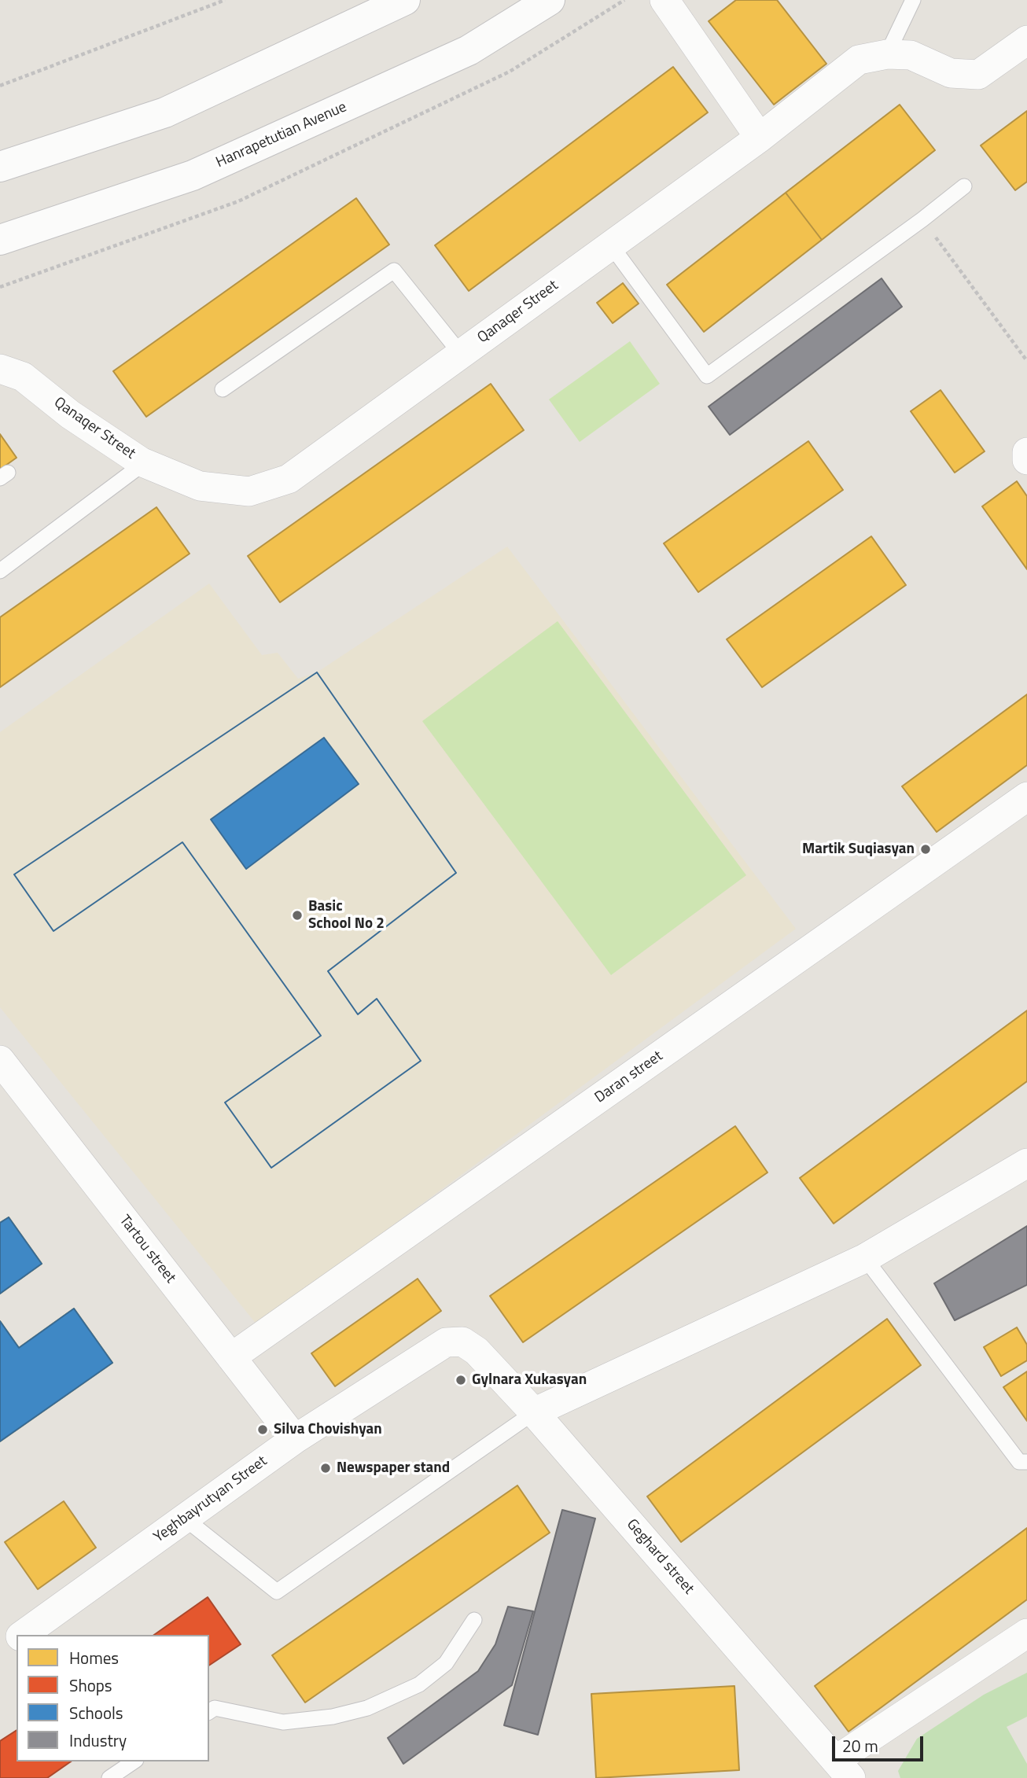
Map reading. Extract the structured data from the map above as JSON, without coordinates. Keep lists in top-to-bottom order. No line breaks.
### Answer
{"streets":{"main road":["Hanrapetutian Avenue"],"street":["Qanaqer Street","Daran street","Tartou street","Yeghbayrutyan Street","Geghard street"]},"crossings":[["Daran street","Tartou street"],["Tartou street","Yeghbayrutyan Street"],["Yeghbayrutyan Street","Geghard street"]],"places":["Martik Suqiasyan","Basic School No 2","Gylnara Xukasyan","Silva Chovishyan","Newspaper stand"],"legend":["Homes","Shops","Schools","Industry"],"scale_bar":"20 m"}
